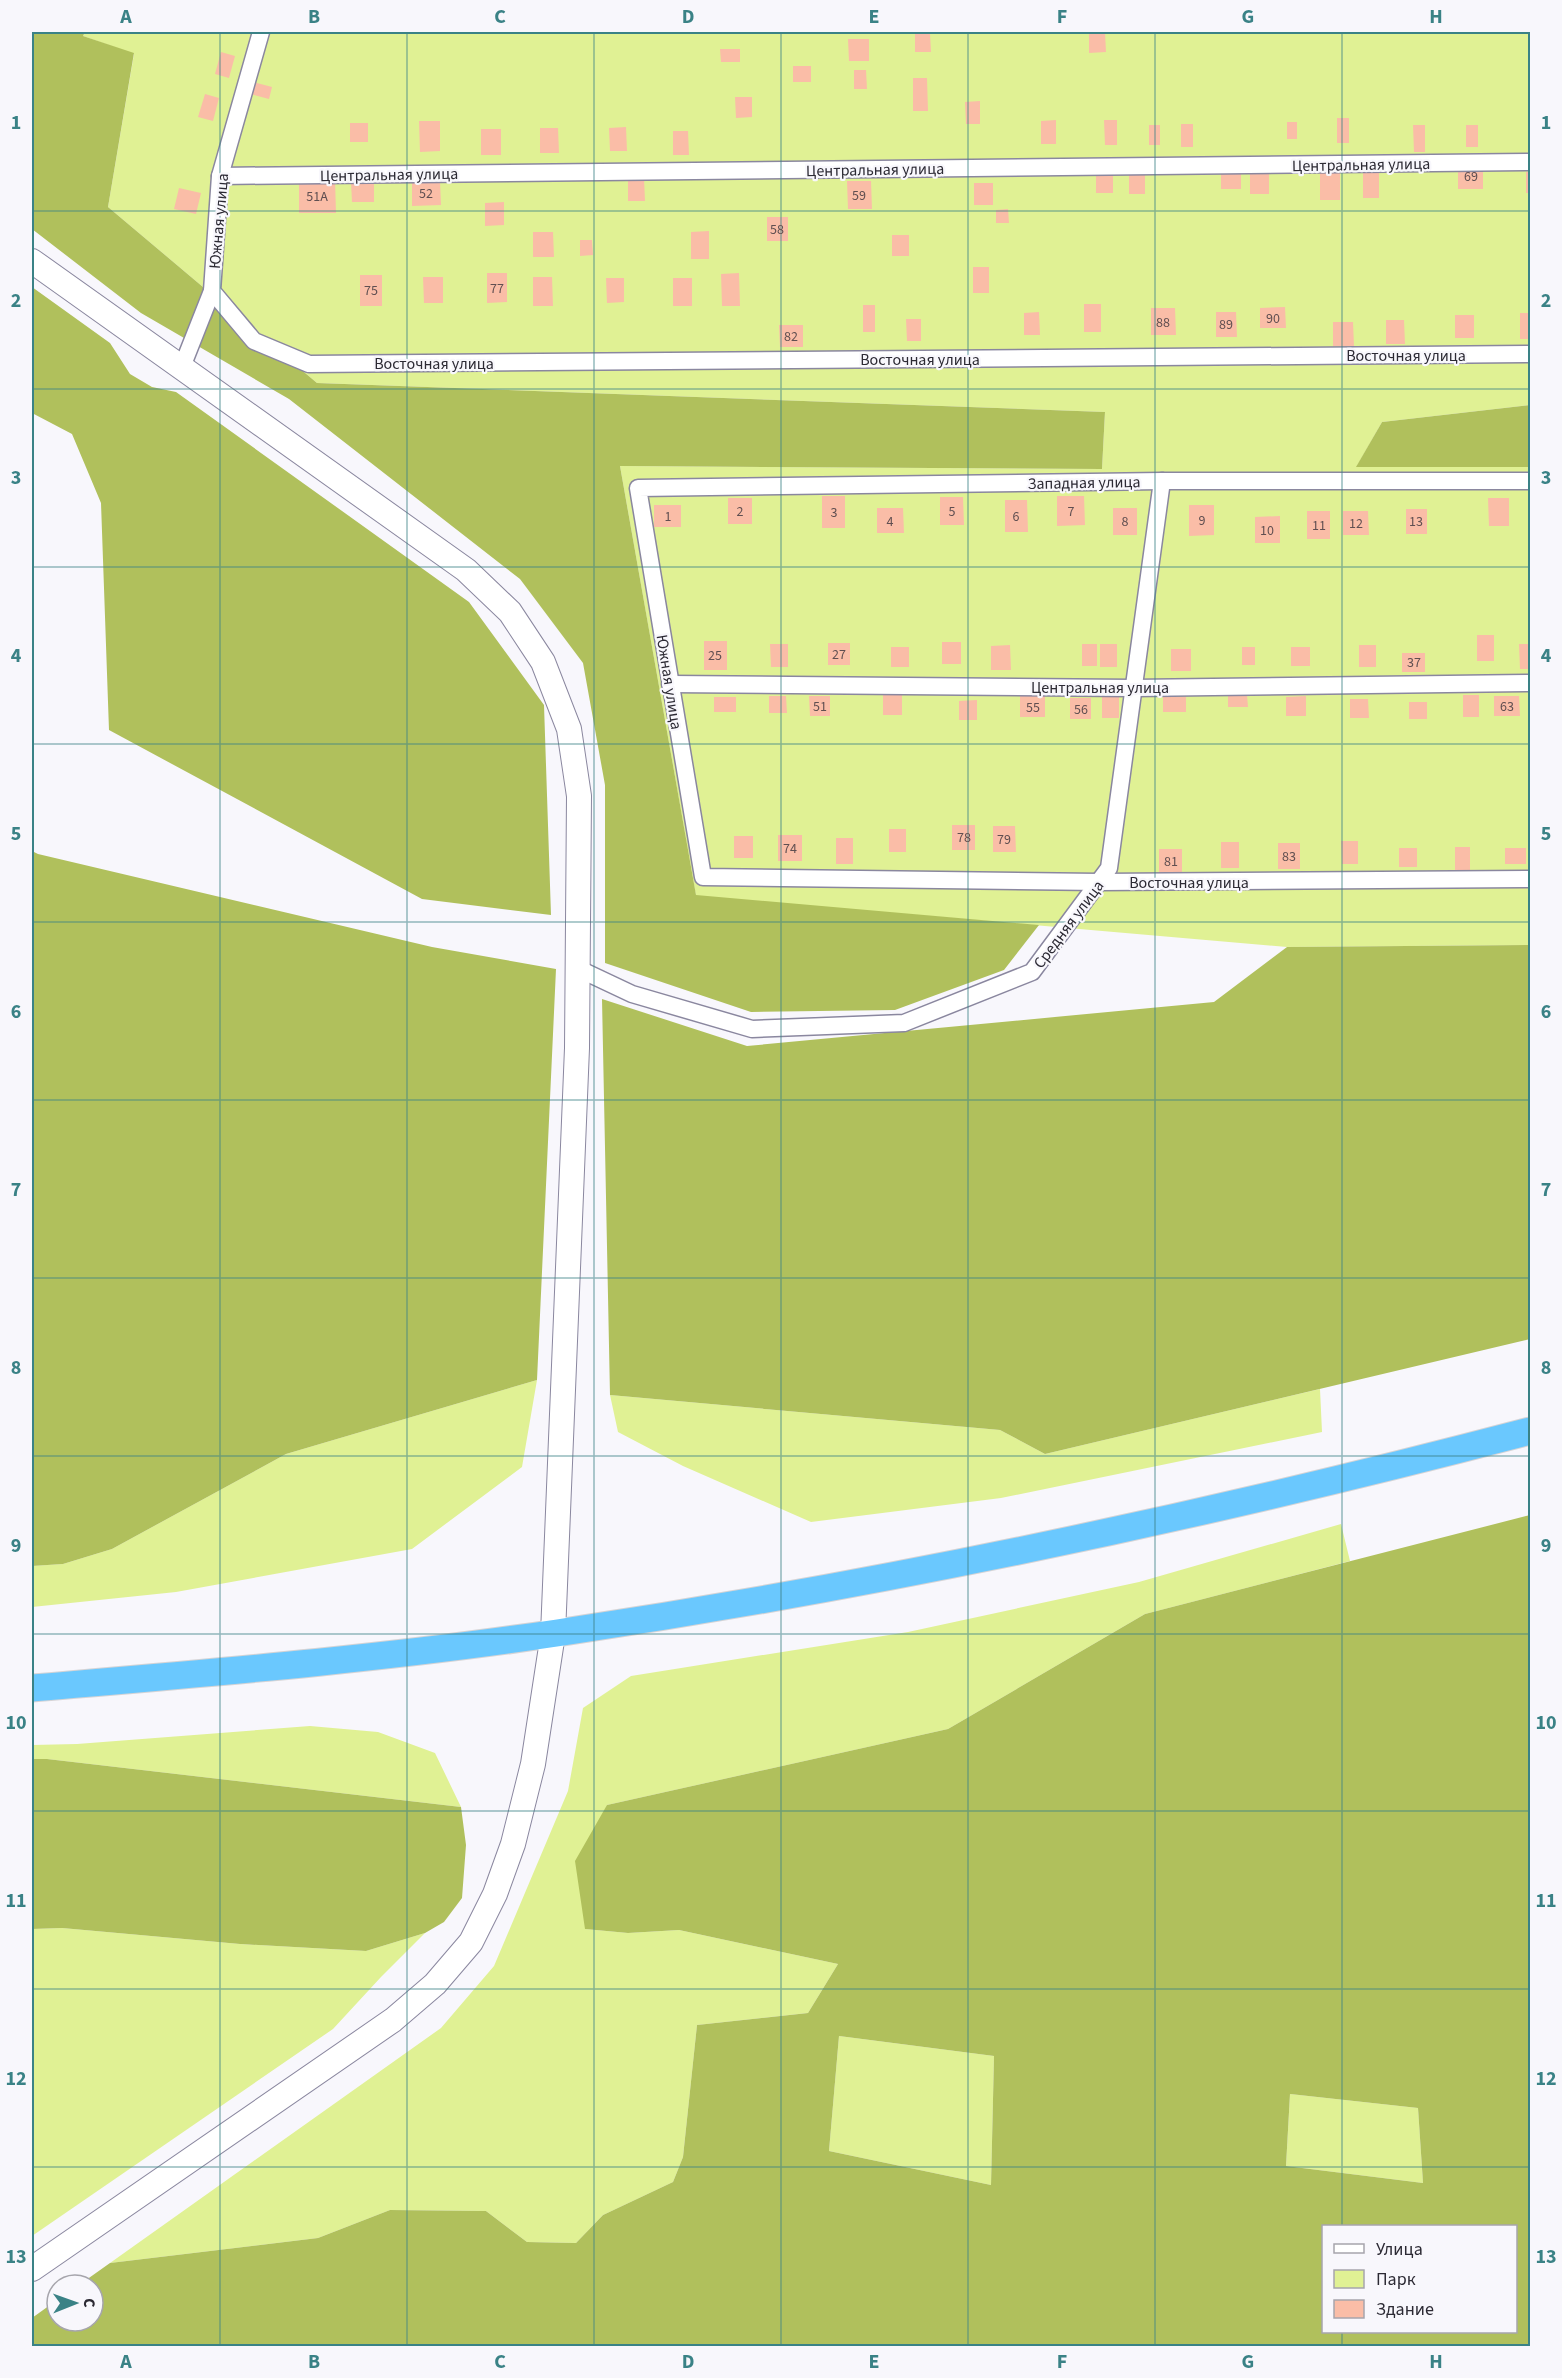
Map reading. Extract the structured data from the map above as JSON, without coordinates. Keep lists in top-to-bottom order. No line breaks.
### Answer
{"streets":{"street":["Центральная улица","Южная улица","Восточная улица","Западная улица","Средняя улица"]},"crossings":[["Центральная улица","Южная улица"],["Центральная улица","Средняя улица"],["Южная улица","Восточная улица"],["Южная улица","Западная улица"],["Восточная улица","Средняя улица"],["Западная улица","Средняя улица"]],"house_numbers":["69","52","59","51А","58","77","75","90","88","89","82","2","5","7","3","1","6","9","4","8","13","12","11","10","27","25","37","51","63","55","56","78","79","74","83","81"],"legend":["Улица","Парк","Здание"],"north":"right","grid":{"columns":["A","B","C","D","E","F","G","H"],"rows":["1","2","3","4","5","6","7","8","9","10","11","12","13"]}}
